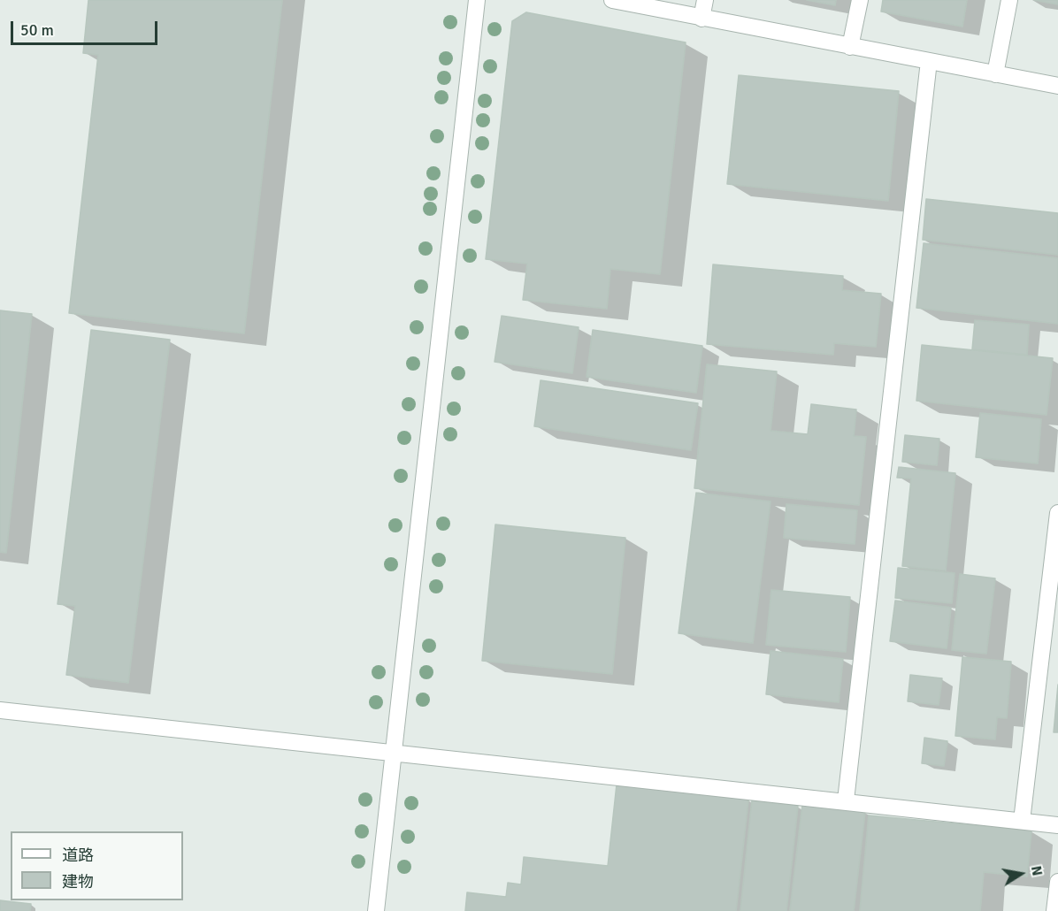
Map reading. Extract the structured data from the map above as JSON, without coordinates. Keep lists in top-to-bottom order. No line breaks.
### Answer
{"legend":["道路","建物"],"scale_bar":"50 m","north":"right"}
